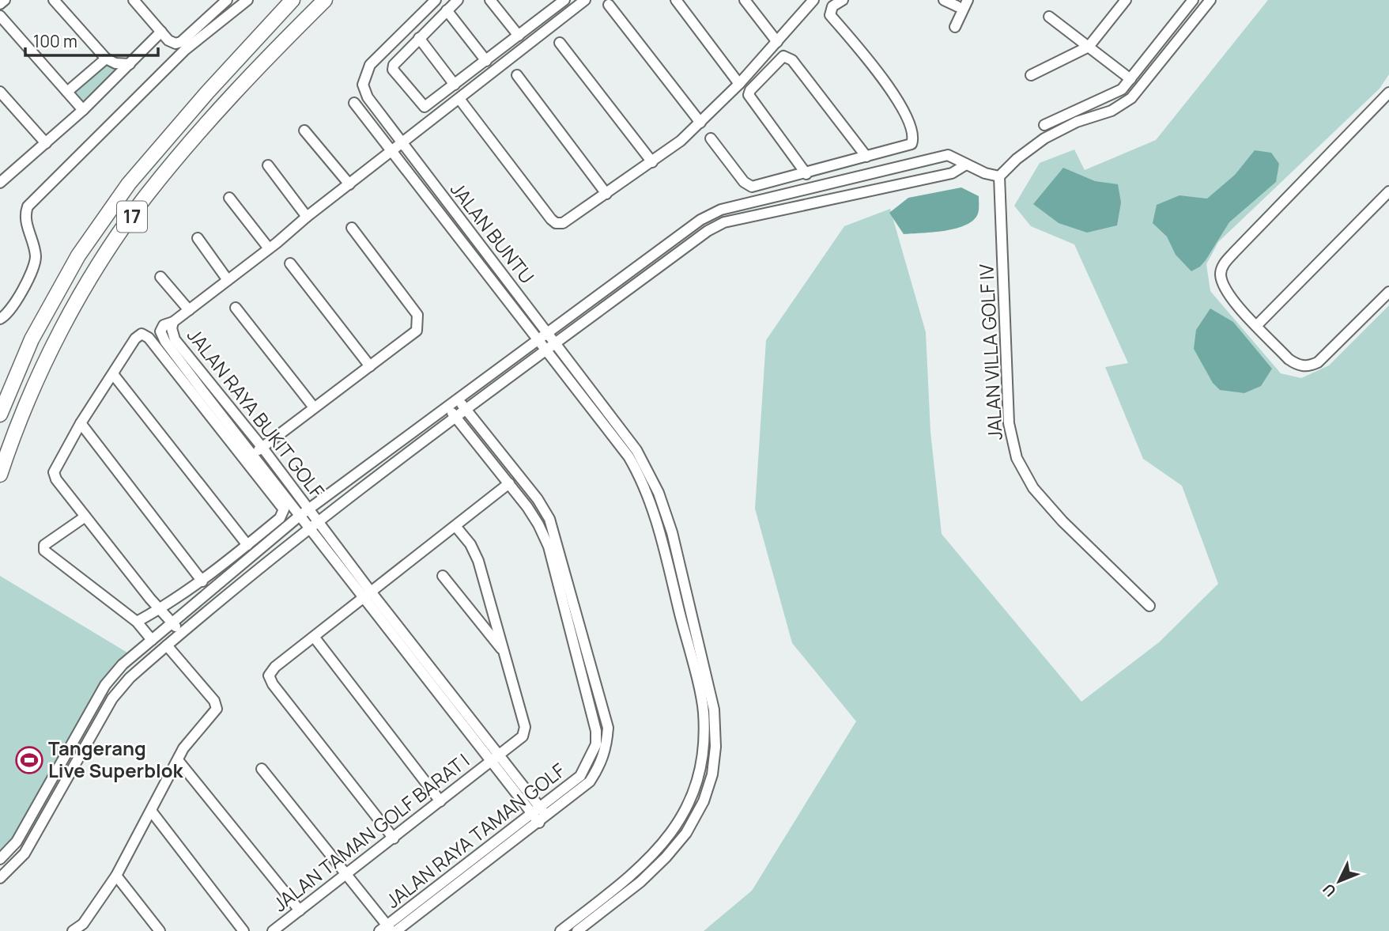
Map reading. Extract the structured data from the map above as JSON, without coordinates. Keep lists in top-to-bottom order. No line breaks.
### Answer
{"streets":{"highway":["17"],"street":["JALAN BUNTU","JALAN VILLA GOLF IV","JALAN RAYA BUKIT GOLF","JALAN TAMAN GOLF BARAT I","JALAN RAYA TAMAN GOLF"]},"crossings":[["JALAN RAYA BUKIT GOLF","JALAN TAMAN GOLF BARAT I"],["JALAN RAYA BUKIT GOLF","JALAN RAYA TAMAN GOLF"]],"places":{"sports":["Tangerang Live Superblok"]},"scale_bar":"100 m","north":"bottom left"}
